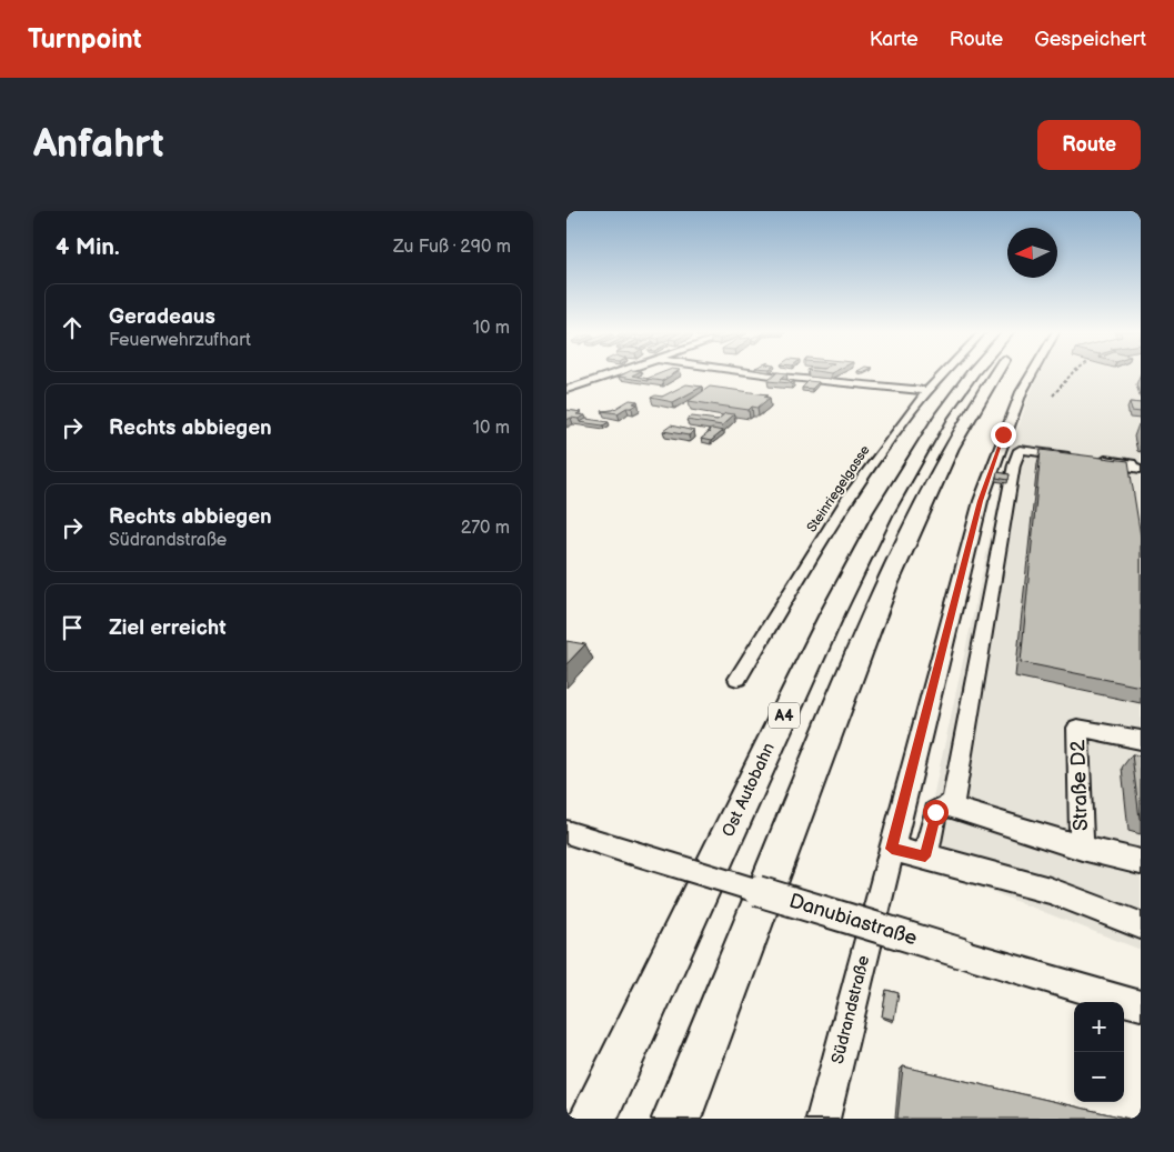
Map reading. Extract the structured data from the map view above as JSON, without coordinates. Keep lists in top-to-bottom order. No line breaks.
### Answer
{"streets":{"highway":["A4","Ost Autobahn"],"street":["Steinriegelgasse","Straße D2","Danubiastraße","Südrandstraße"]},"north":"left","page":{"header":"Turnpoint","nav":["Karte","Route","Gespeichert"],"buttons":"Route","title":"Anfahrt","heading":["4 Min.","Zu Fuß · 290 m"],"list":[["Geradeaus","Feuerwehrzufhart","10 m"],["Rechts abbiegen","10 m"],["Rechts abbiegen","Südrandstraße","270 m"],"Ziel erreicht"],"map_buttons":["+","−"]}}
